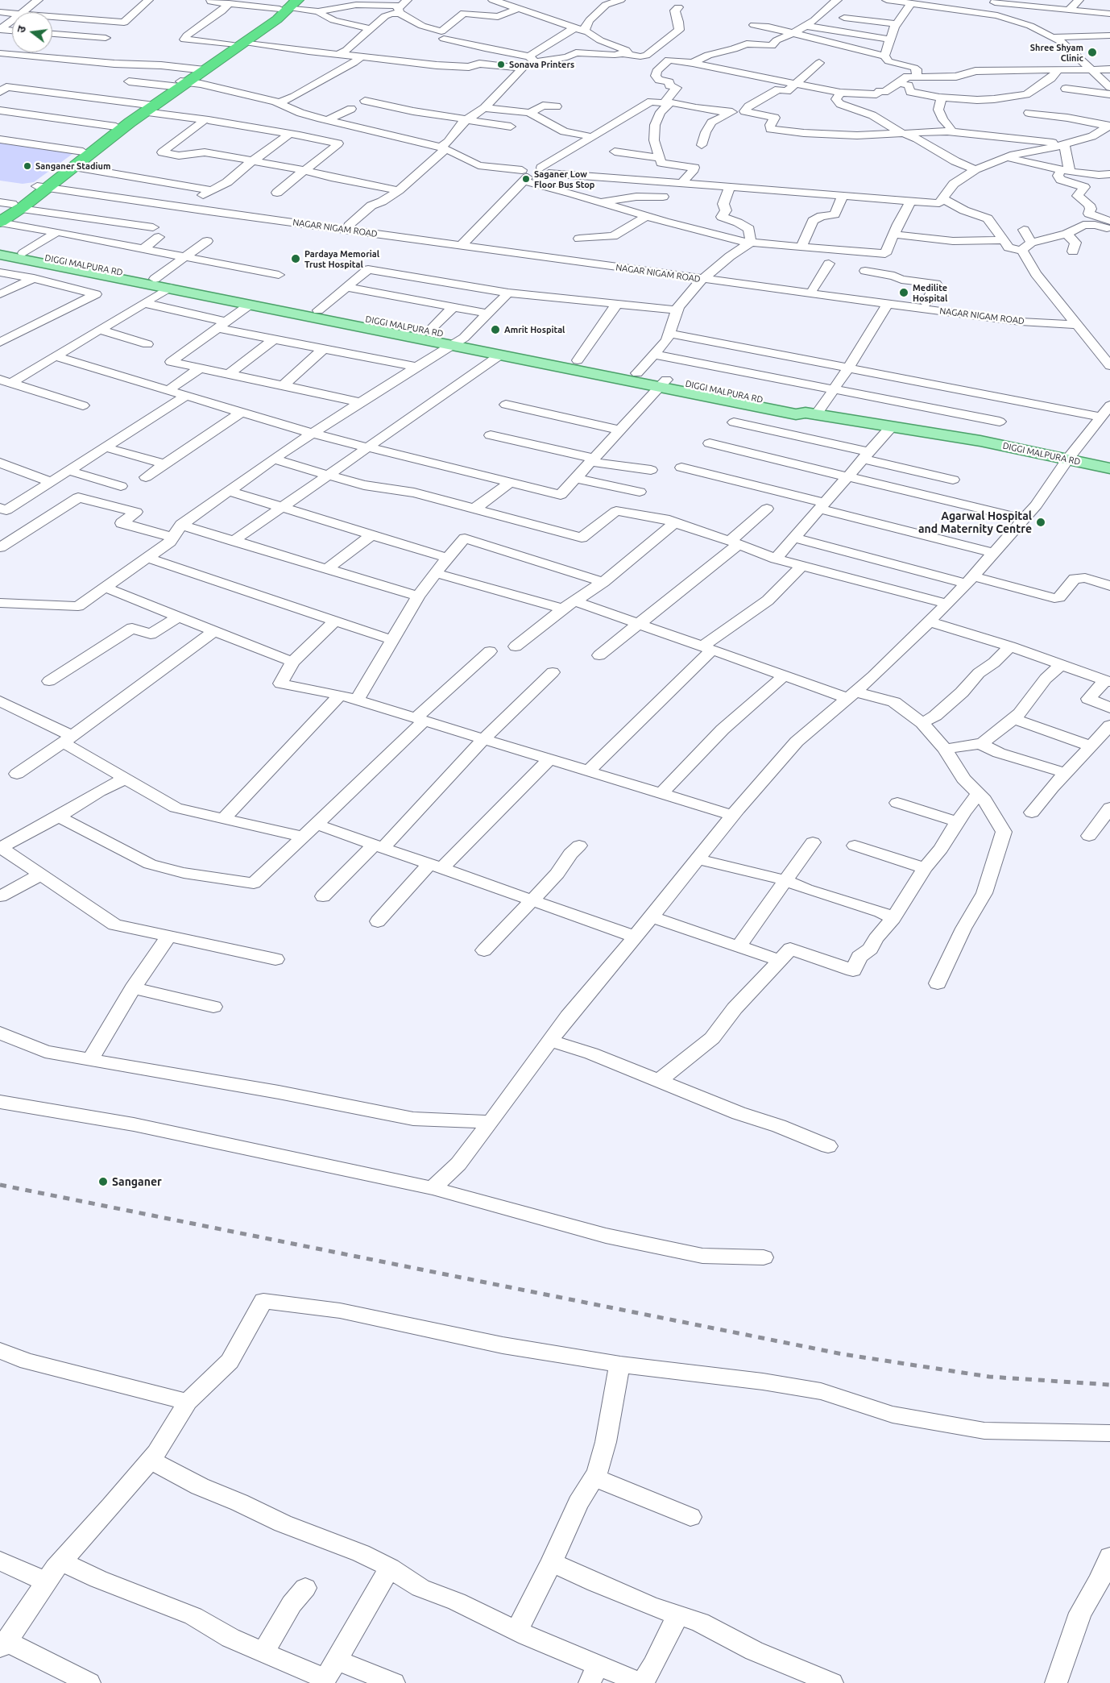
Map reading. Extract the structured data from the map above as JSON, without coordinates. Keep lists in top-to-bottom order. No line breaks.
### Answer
{"streets":{"main road":["DIGGI MALPURA RD"],"street":["NAGAR NIGAM ROAD"]},"places":["Shree Shyam Clinic","Sonava Printers","Sanganer Stadium","Saganer Low Floor Bus Stop","Pardaya Memorial Trust Hospital","Medilite Hospital","Amrit Hospital","Agarwal Hospital and Maternity Centre","Sanganer"],"north":"left"}
